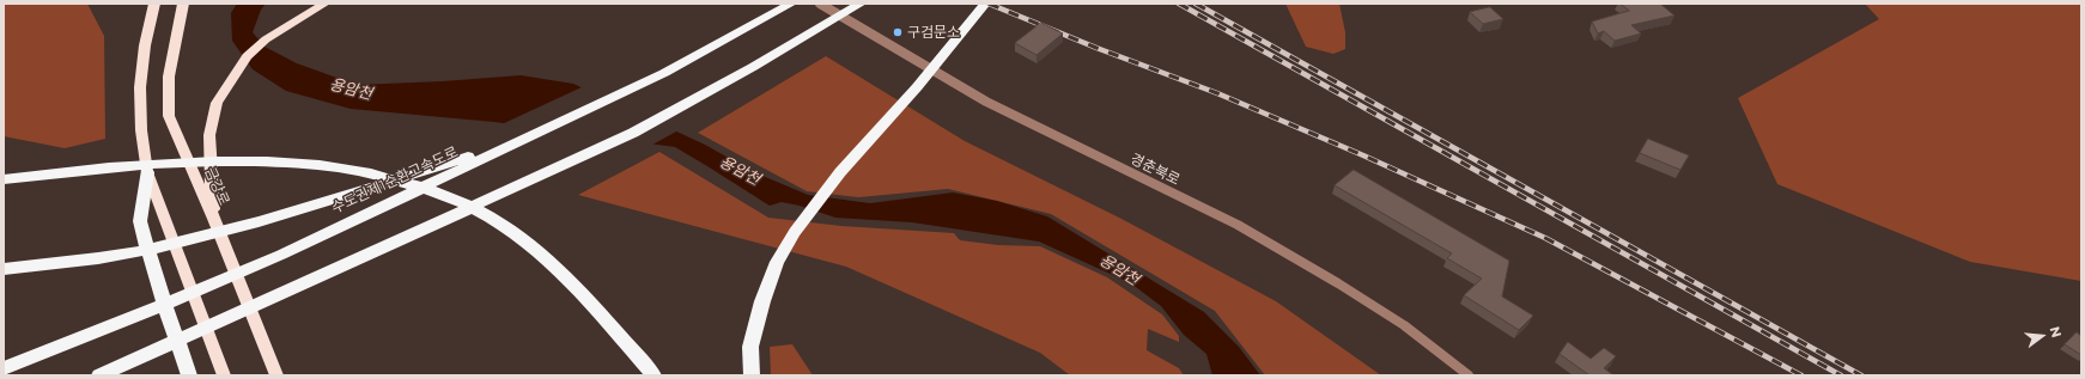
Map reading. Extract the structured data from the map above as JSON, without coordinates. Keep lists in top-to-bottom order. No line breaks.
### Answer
{"streets":{"highway":["수도권제1순환고속도로","금강로"],"street":["경춘북로"]},"water":["용암천"],"places":["구검문소"],"north":"right"}
